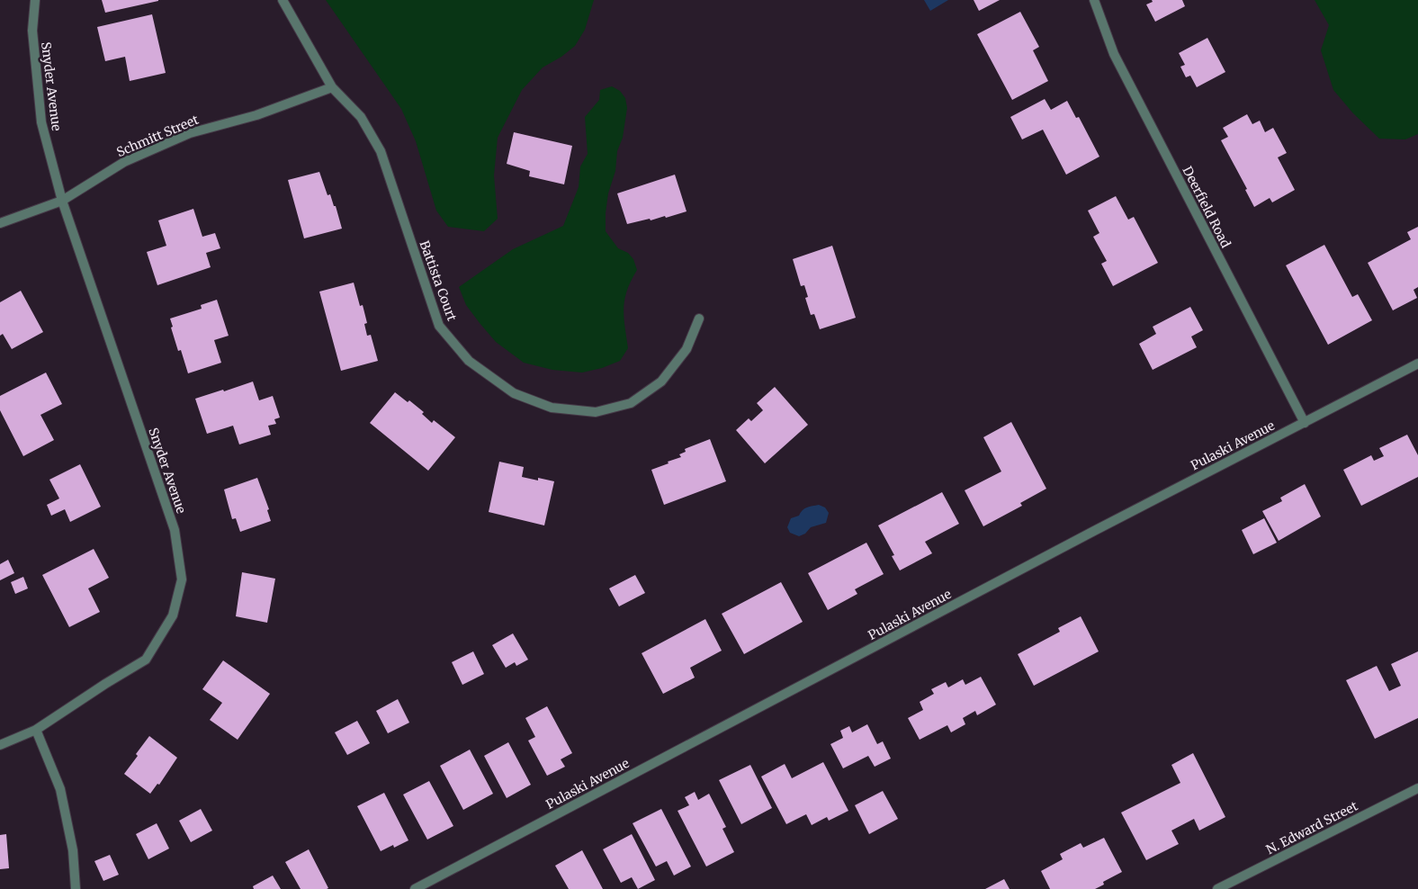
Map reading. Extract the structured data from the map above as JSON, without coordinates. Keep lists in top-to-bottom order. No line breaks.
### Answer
{"streets":{"street":["Snyder Avenue","Schmitt Street","Deerfield Road","Battista Court","Pulaski Avenue","N. Edward Street"]},"crossings":[["Snyder Avenue","Schmitt Street"],["Schmitt Street","Battista Court"],["Deerfield Road","Pulaski Avenue"]]}
